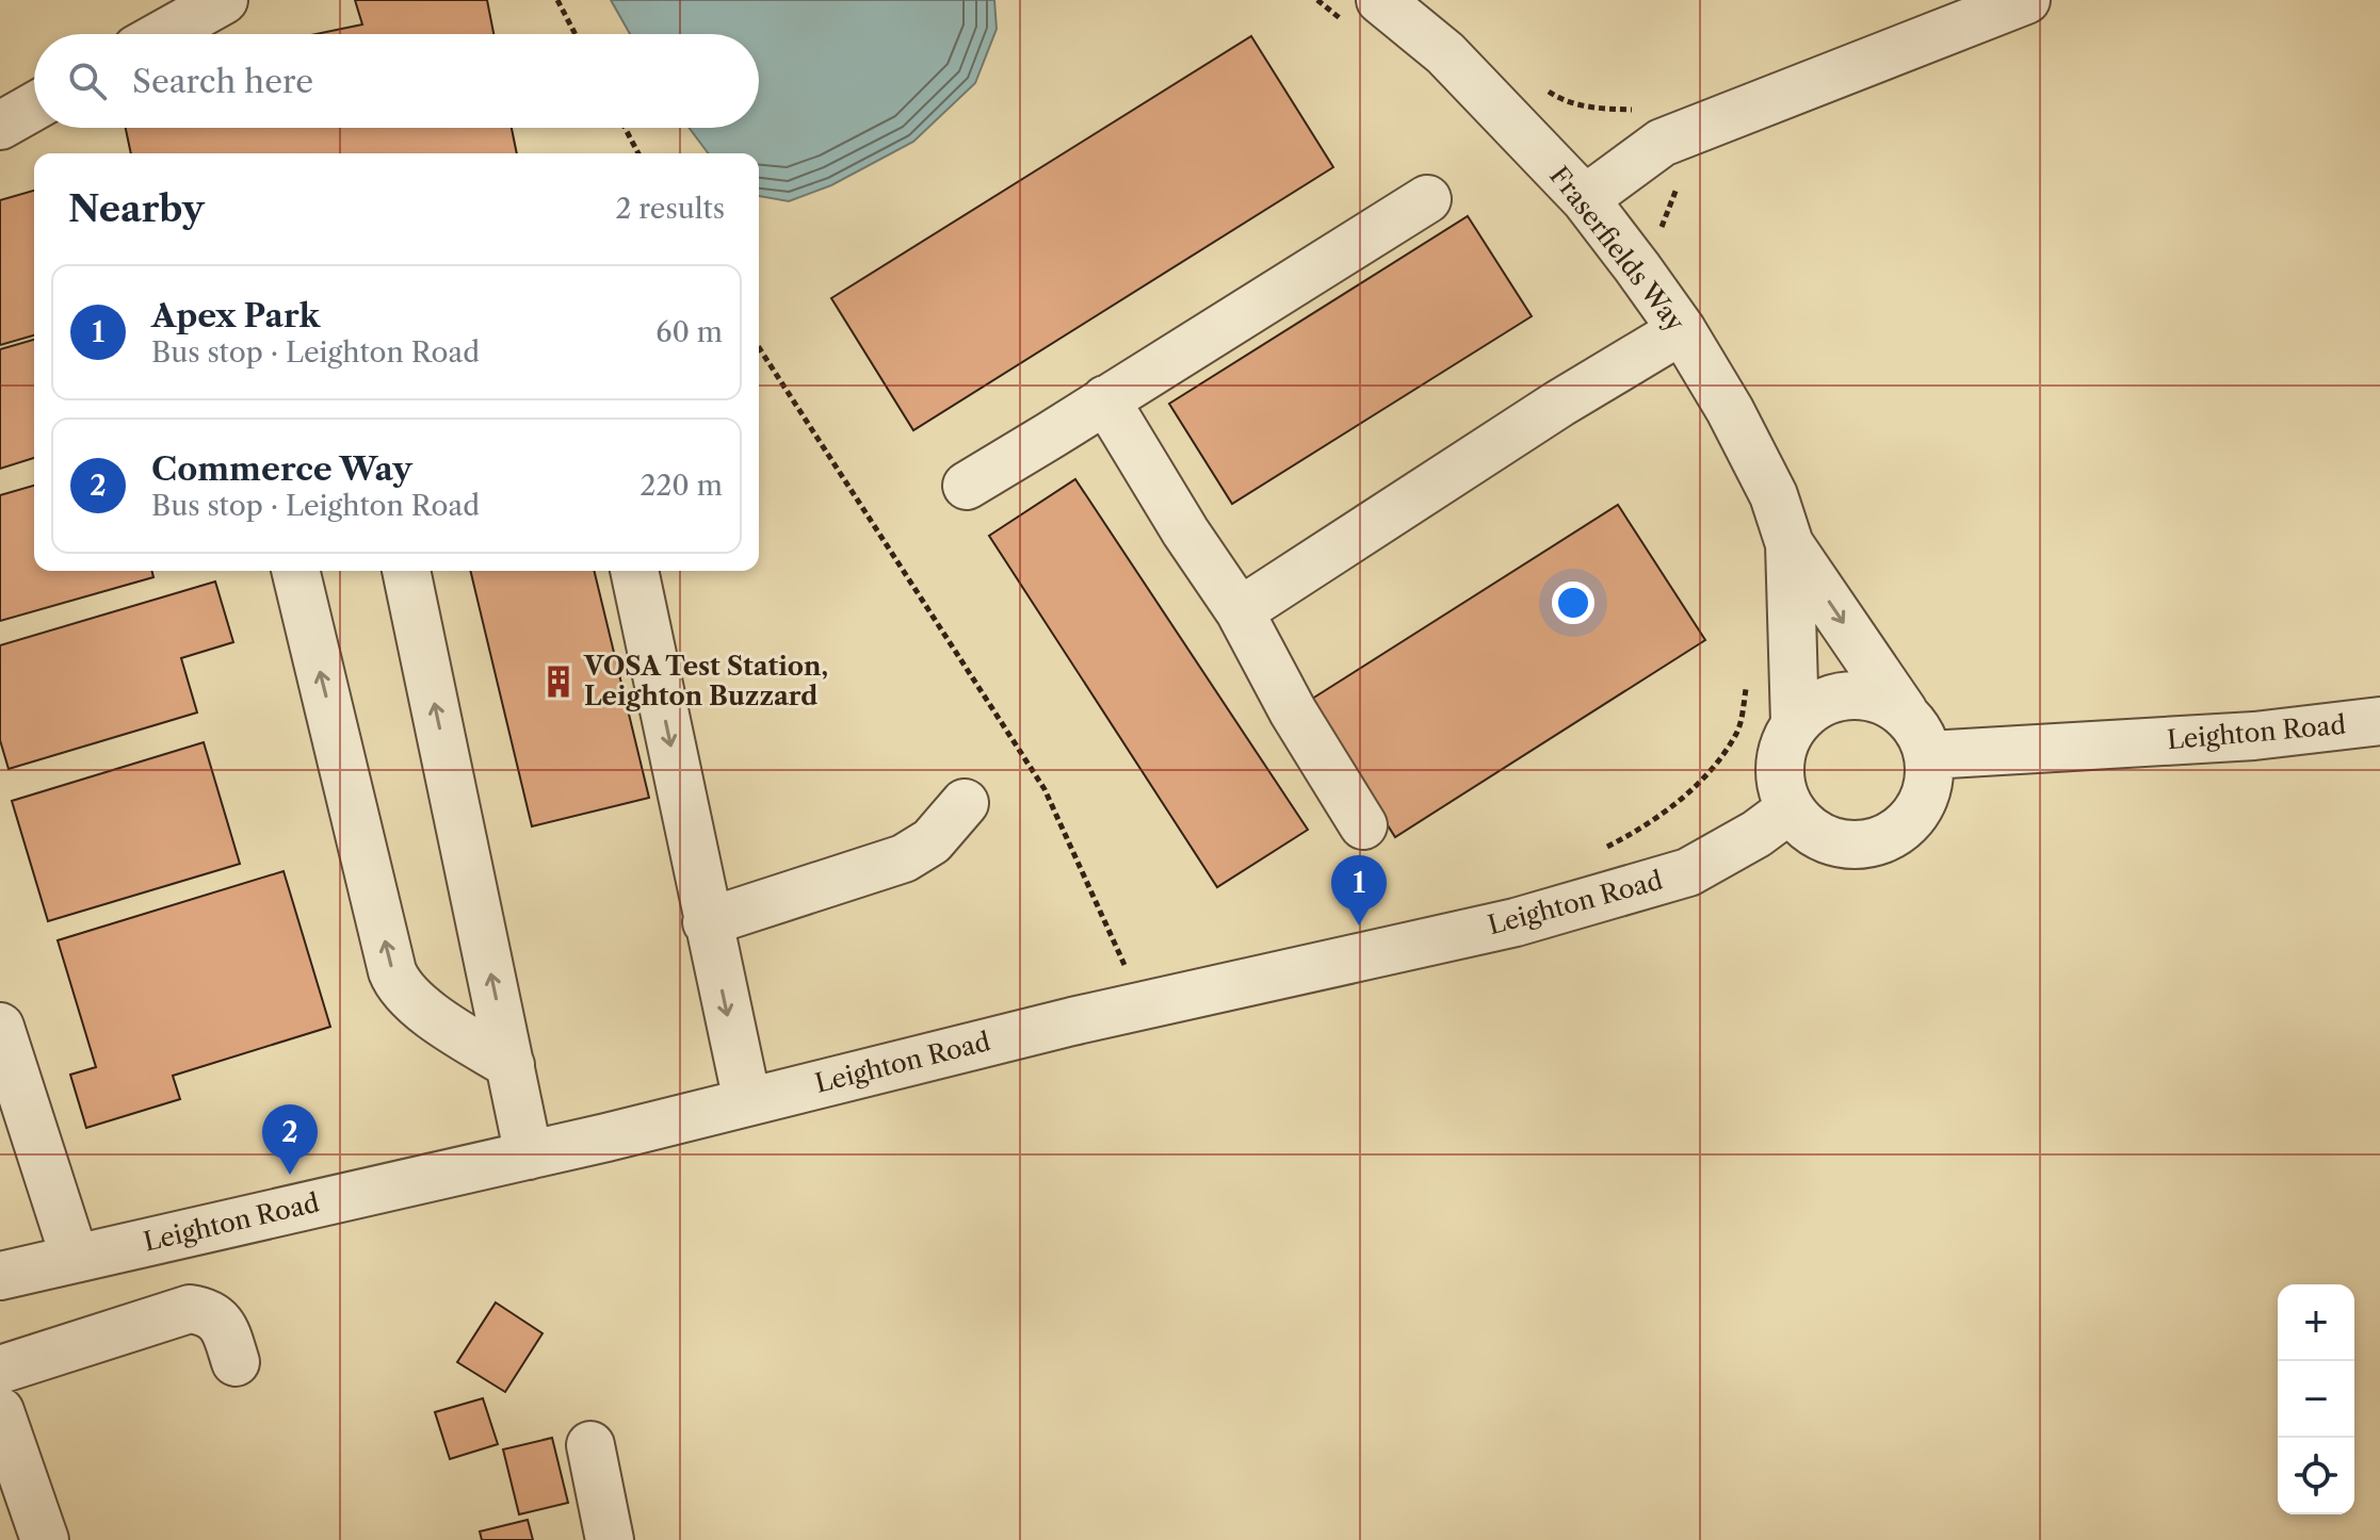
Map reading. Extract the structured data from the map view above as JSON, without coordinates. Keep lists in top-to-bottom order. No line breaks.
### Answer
{"streets":{"street":["Fraserfields Way","Leighton Road"]},"crossings":[["Fraserfields Way","Leighton Road"]],"places":{"building":["VOSA Test Station, Leighton Buzzard"]},"page":{"search":"Search here","heading":["Nearby","2 results"],"list":[{"mark":"1","name":"Apex Park","note":"Bus stop · Leighton Road","value":"60 m"},{"mark":"2","name":"Commerce Way","note":"Bus stop · Leighton Road","value":"220 m"}],"pins":["1","2"],"map_buttons":["+","−"]}}
